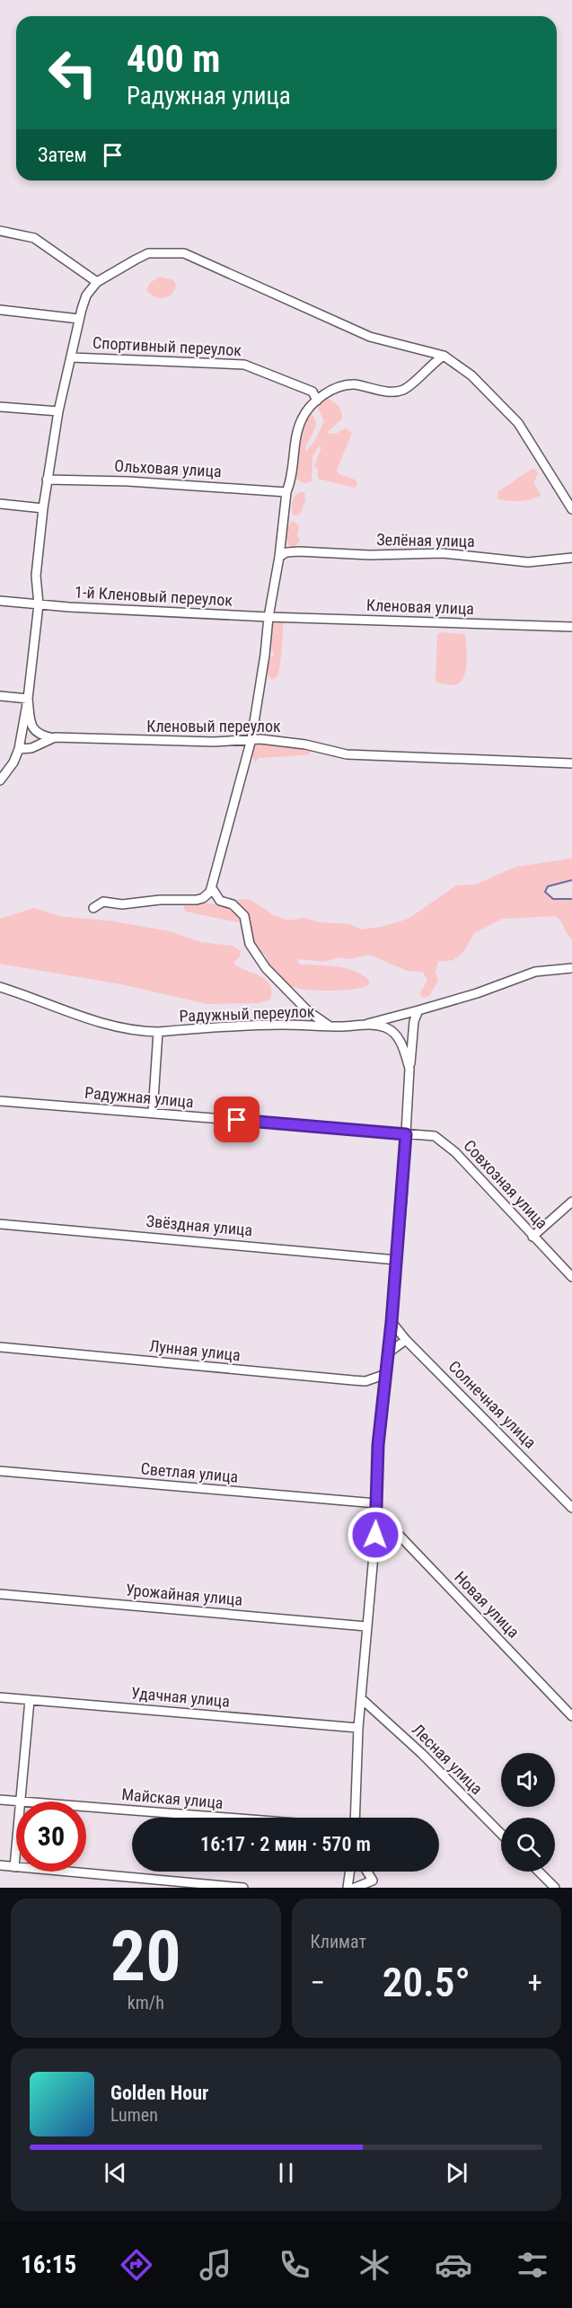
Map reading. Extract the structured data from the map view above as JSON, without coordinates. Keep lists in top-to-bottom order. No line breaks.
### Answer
{"streets":{"street":["Спортивный переулок","Ольховая улица","Зелёная улица","1-й Кленовый переулок","Кленовая улица","Кленовый переулок","Радужный переулок","Радужная улица","Совхозная улица","Звёздная улица","Лунная улица","Солнечная улица","Светлая улица","Урожайная улица","Новая улица","Удачная улица","Лесная улица","Майская улица"]},"crossings":[["1-й Кленовый переулок","Кленовая улица"],["Радужный переулок","Радужная улица"],["Радужный переулок","Совхозная улица"],["Радужный переулок","Звёздная улица"],["Радужный переулок","Лунная улица"],["Радужный переулок","Солнечная улица"],["Радужный переулок","Светлая улица"],["Радужный переулок","Урожайная улица"],["Радужный переулок","Новая улица"],["Радужный переулок","Удачная улица"],["Радужный переулок","Лесная улица"],["Радужная улица","Совхозная улица"]],"page":{"turn":["400 m","Радужная улица"],"then":"Затем","limit":"30","trip":"16:17 · 2 мин · 570 m","tile":[["20","km/h"],"Климат"],"heat":["−","20.5°","+"],"song":["Golden Hour","Lumen"],"tabs":"16:15"}}
